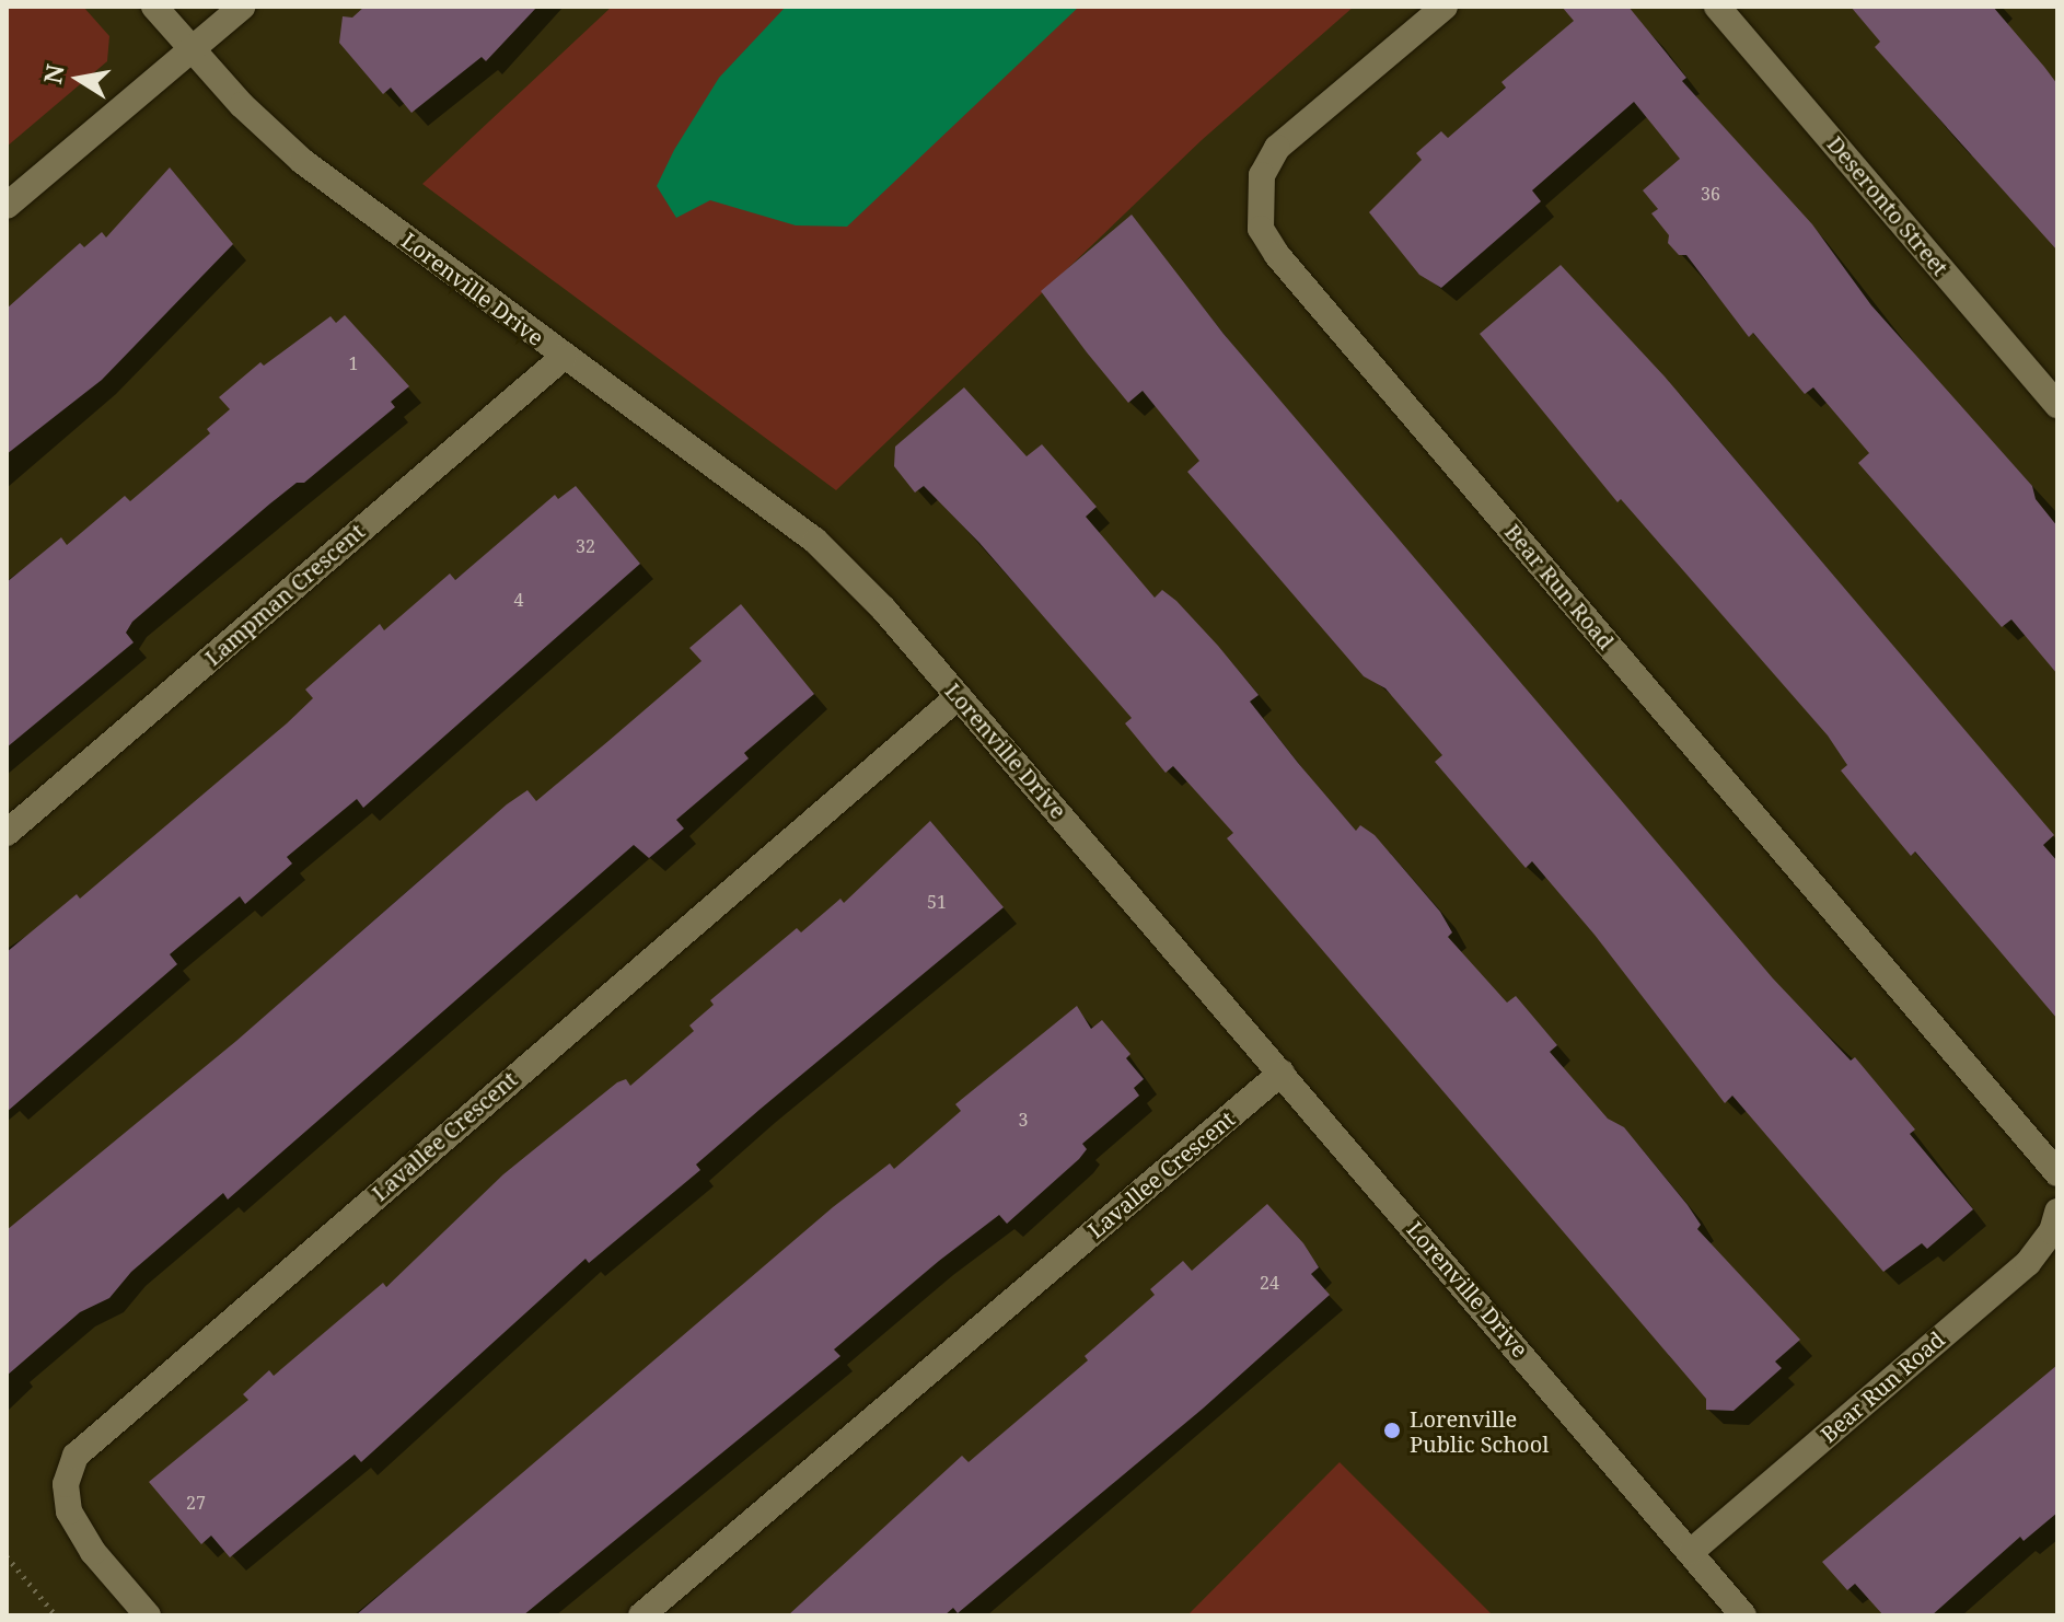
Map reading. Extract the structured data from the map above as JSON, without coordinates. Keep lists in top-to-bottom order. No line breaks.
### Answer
{"streets":{"street":["Deseronto Street","Lorenville Drive","Bear Run Road","Lampman Crescent","Lavallee Crescent"]},"crossings":[["Lorenville Drive","Bear Run Road"],["Lorenville Drive","Lampman Crescent"],["Lorenville Drive","Lavallee Crescent"]],"places":["Lorenville Public School"],"house_numbers":["36","1","32","4","51","3","24","27"],"north":"left"}
